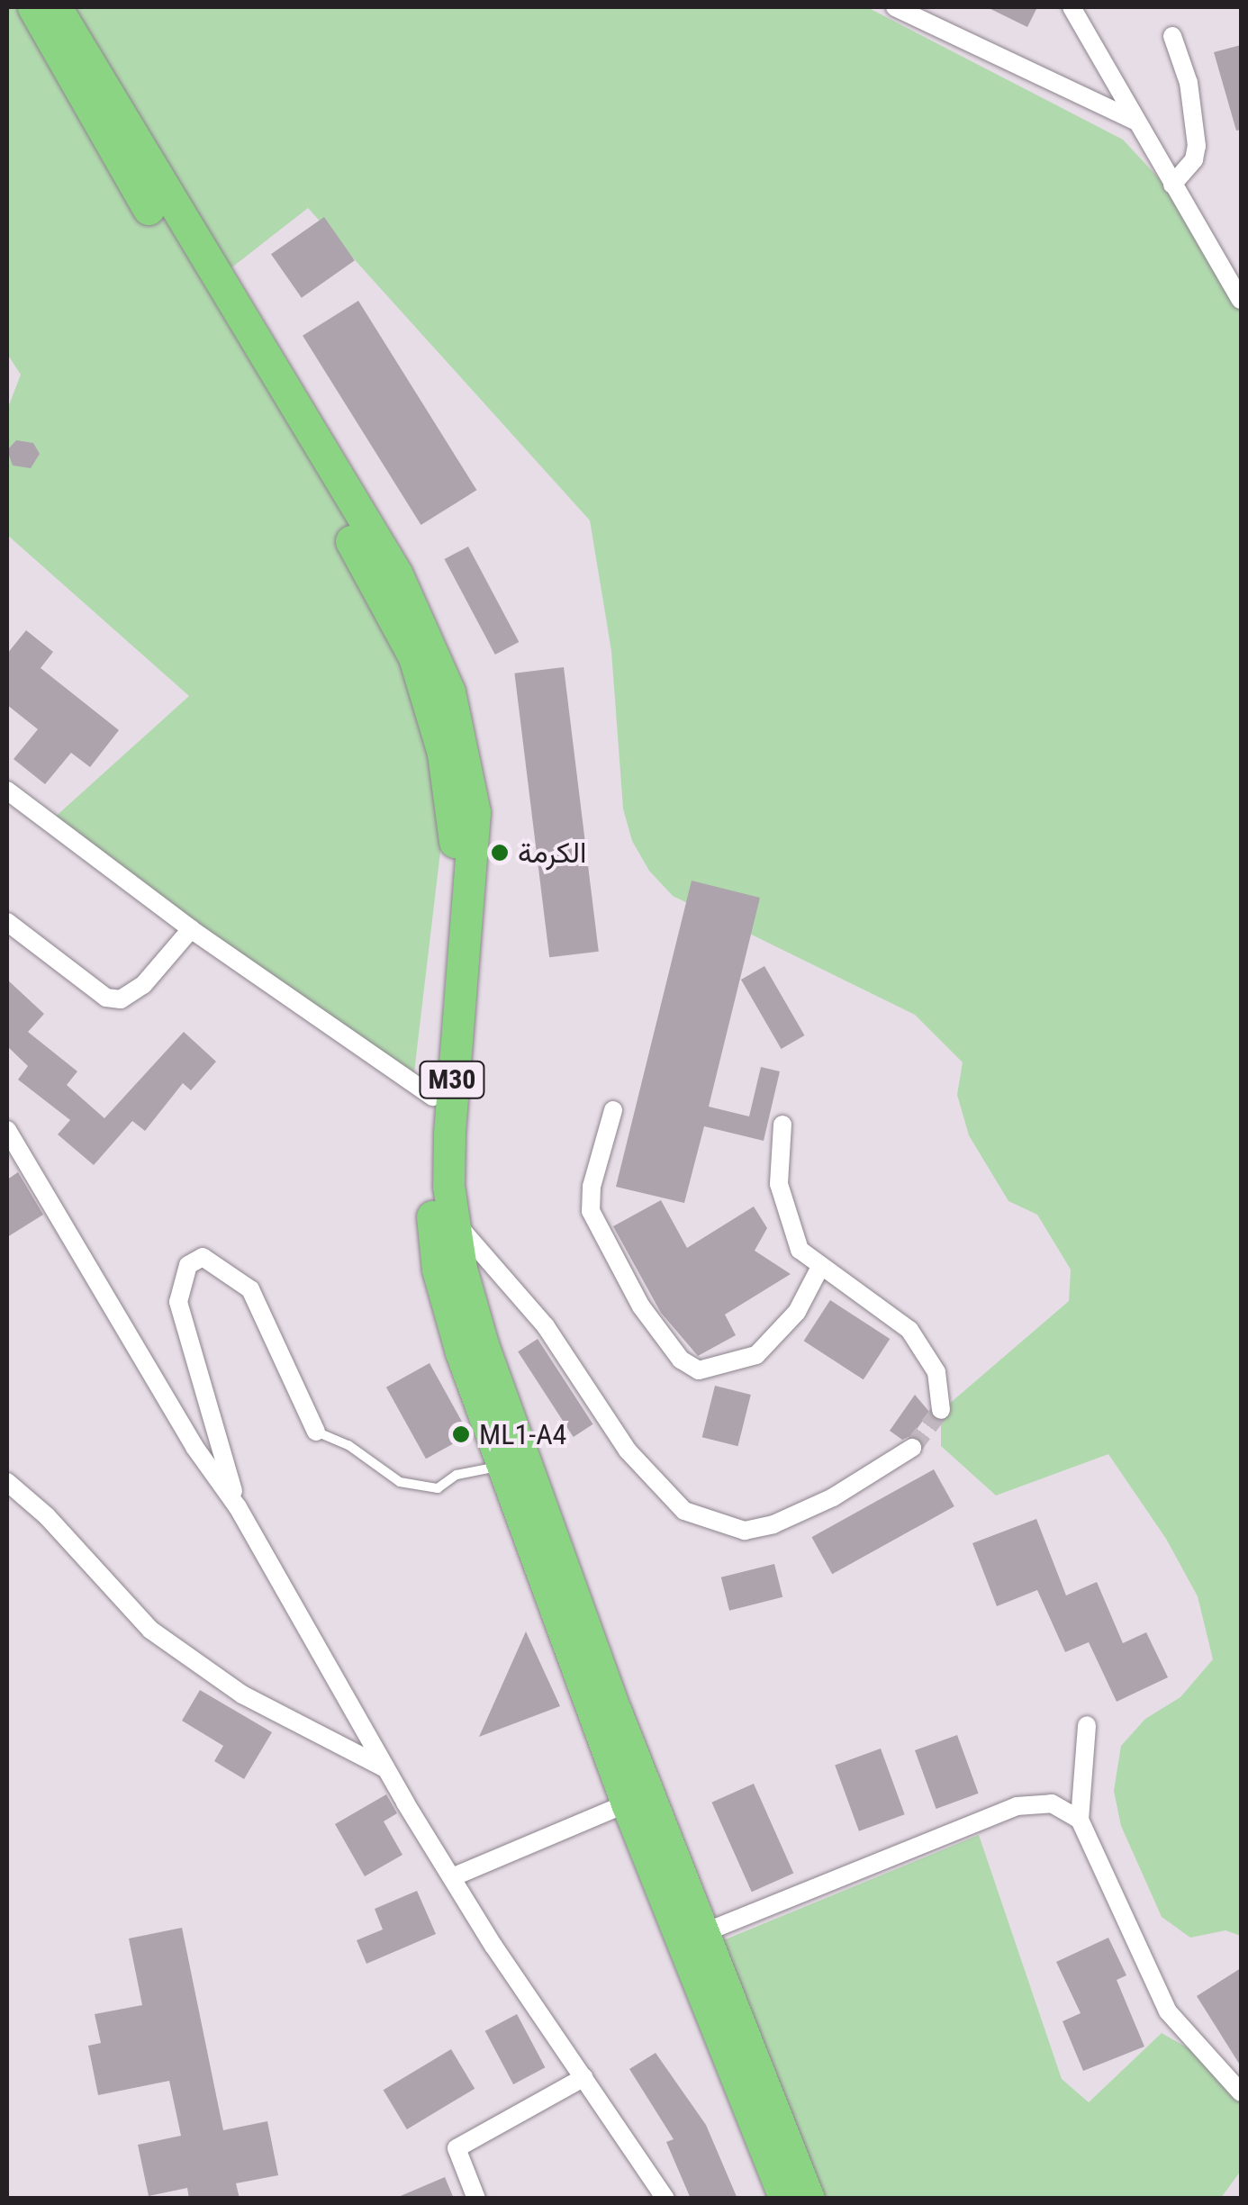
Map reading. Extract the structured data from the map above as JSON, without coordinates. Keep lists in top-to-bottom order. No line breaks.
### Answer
{"streets":{"highway":["M30"]},"places":["الكرمة","ML1-A4"]}
